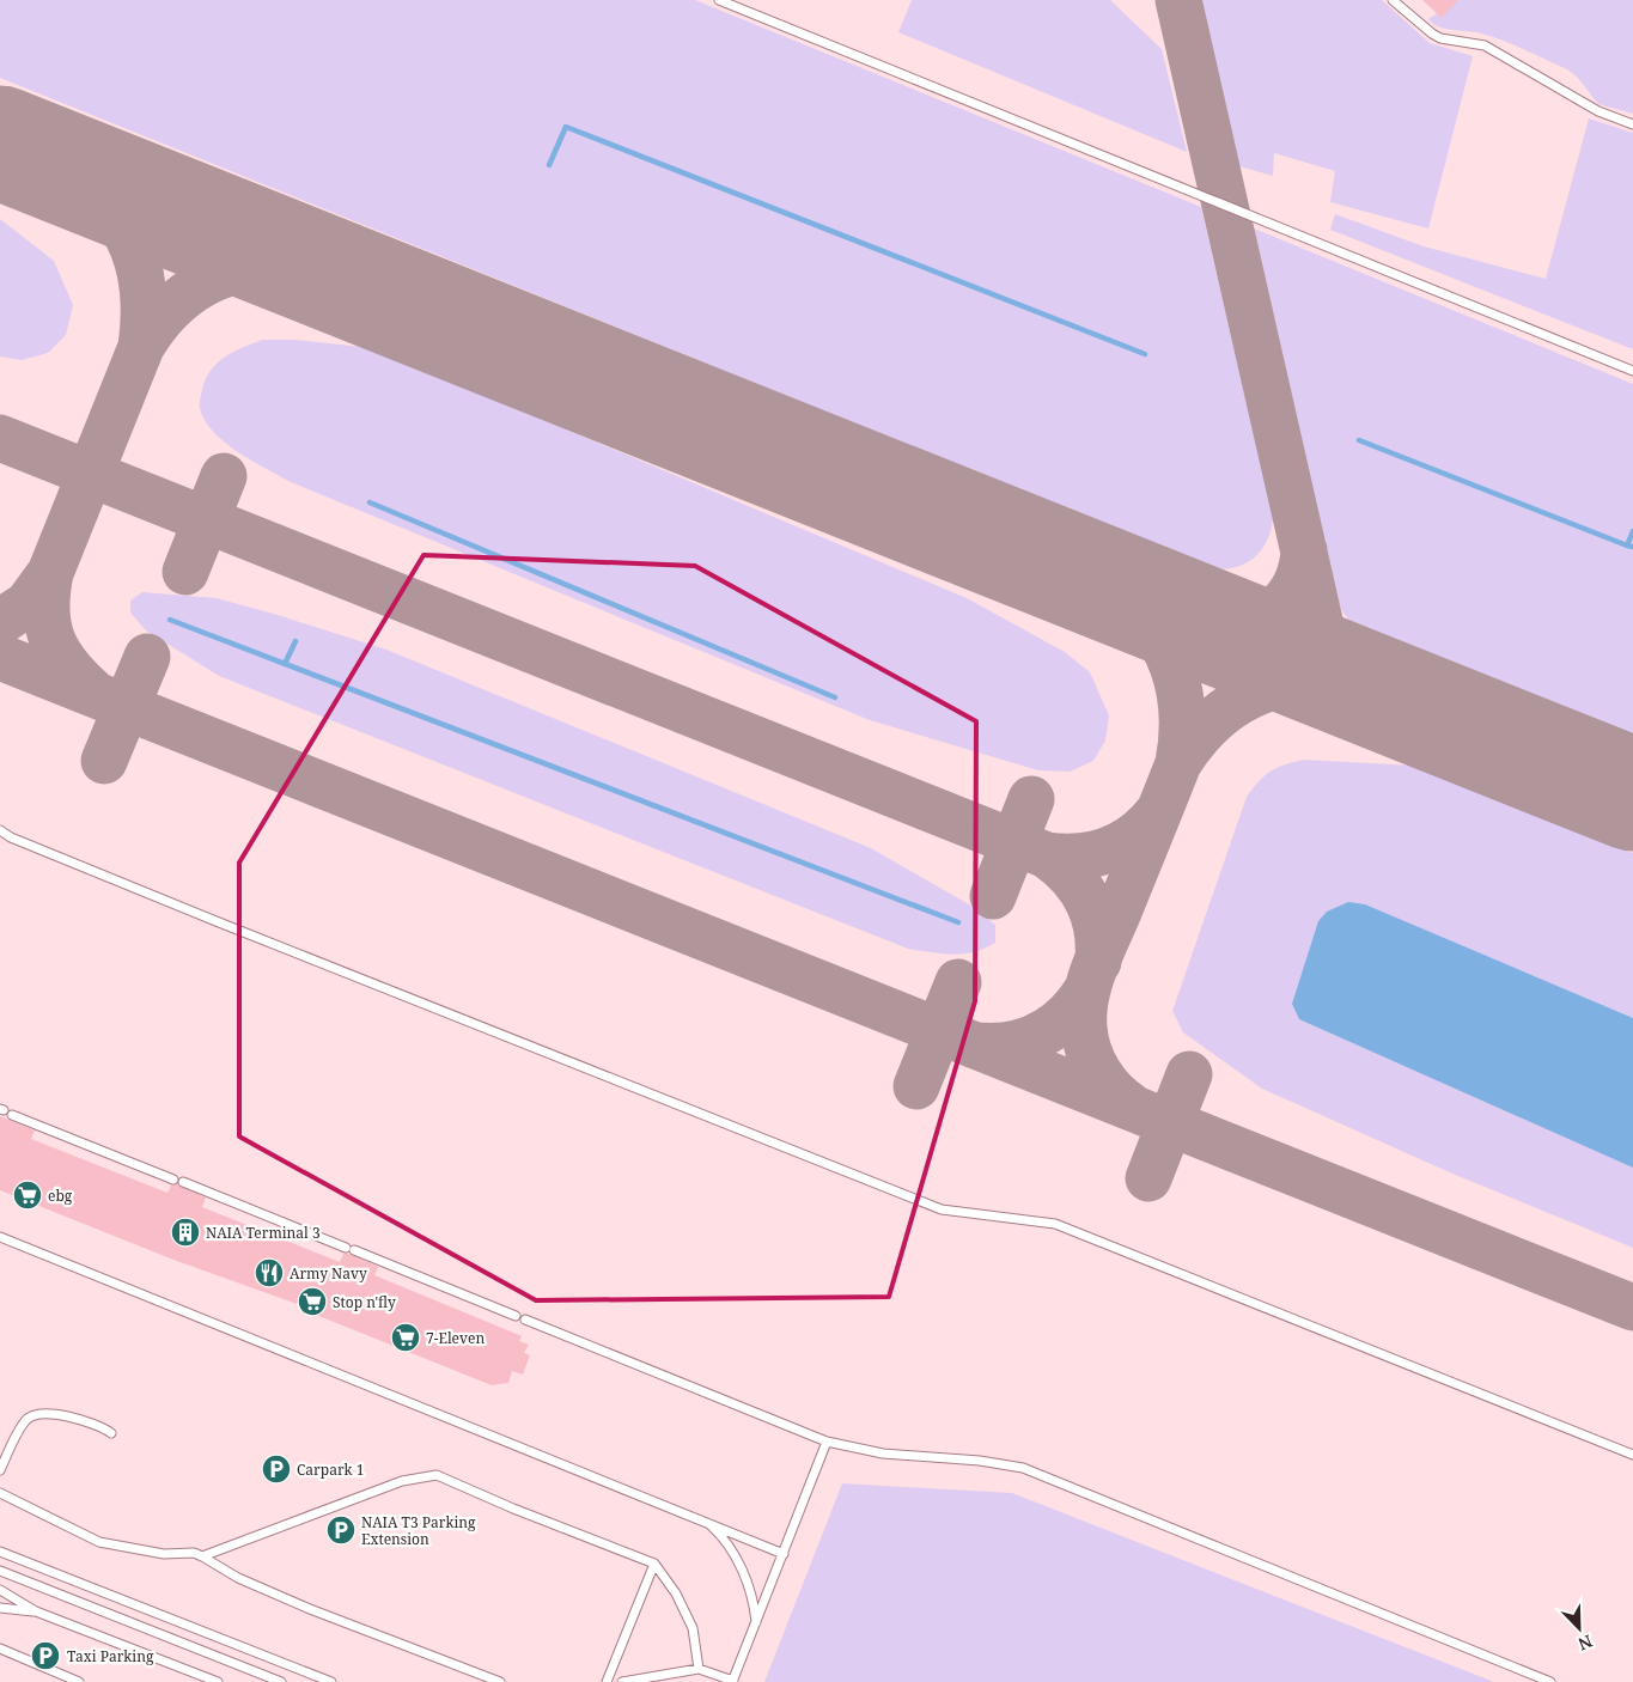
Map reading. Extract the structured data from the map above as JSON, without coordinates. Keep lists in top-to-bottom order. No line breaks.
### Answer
{"places":{"supermarket":["ebg","Stop n'fly","7-Eleven"],"building":["NAIA Terminal 3"],"restaurant":["Army Navy"],"parking":["Carpark 1","NAIA T3 Parking Extension","Taxi Parking"]},"north":"bottom right"}
